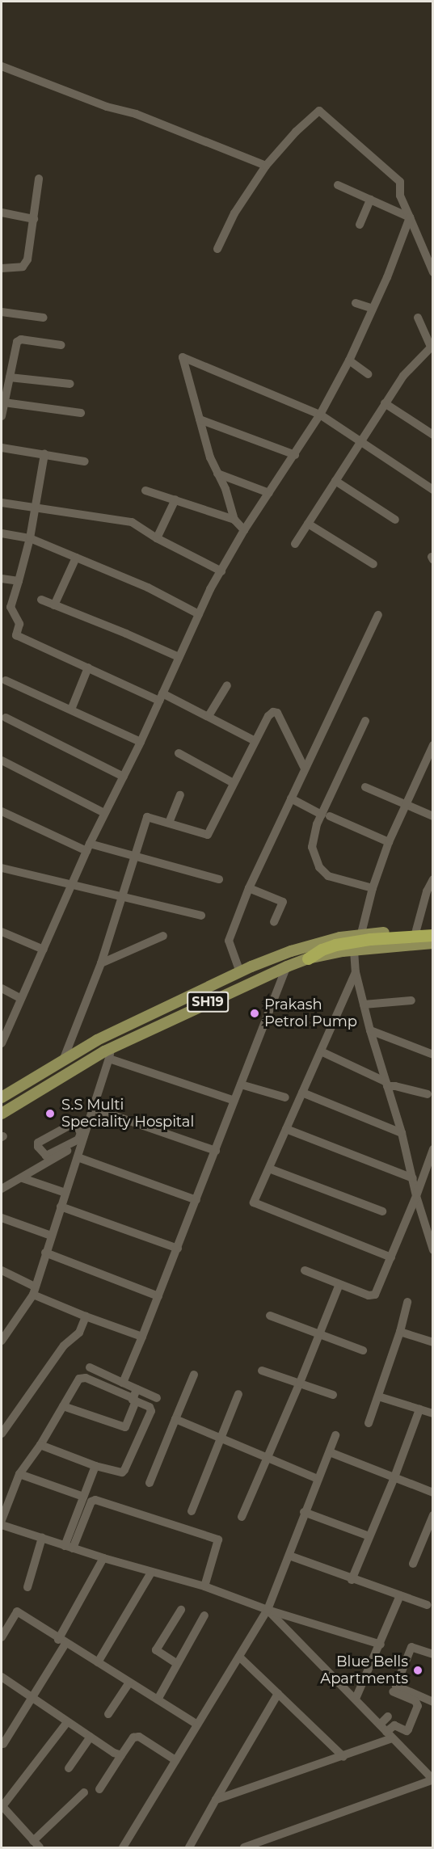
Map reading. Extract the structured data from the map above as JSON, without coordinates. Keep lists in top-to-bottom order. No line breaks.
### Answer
{"streets":{"main road":["SH19"]},"places":["Prakash Petrol Pump","S.S Multi Speciality Hospital","Blue Bells Apartments"]}
